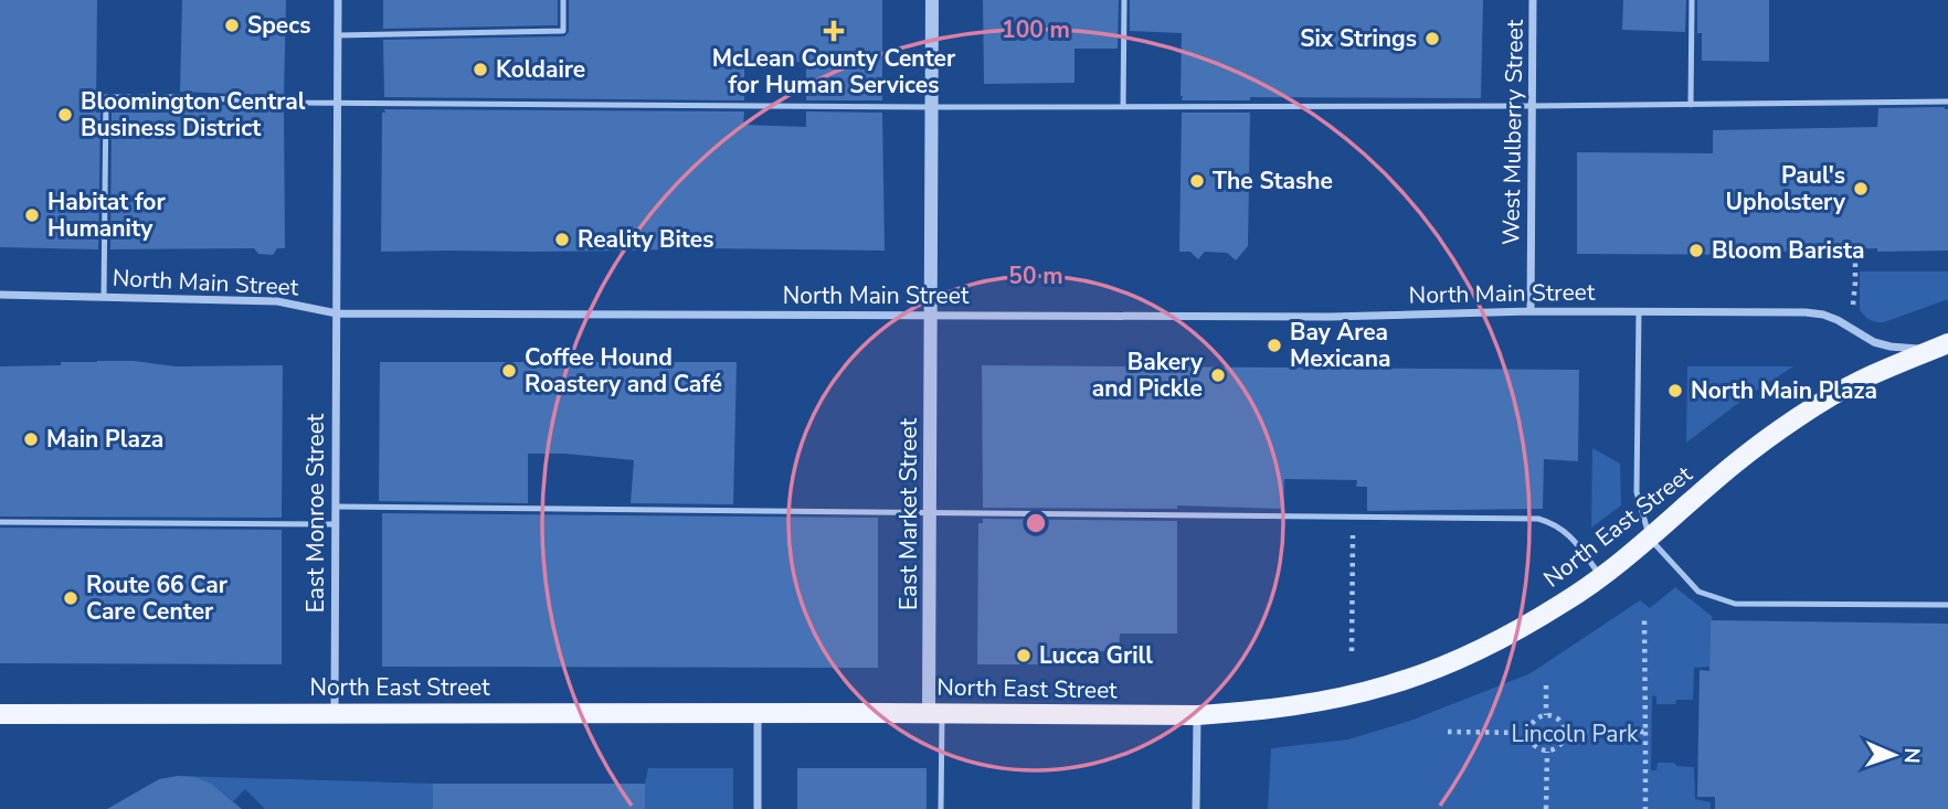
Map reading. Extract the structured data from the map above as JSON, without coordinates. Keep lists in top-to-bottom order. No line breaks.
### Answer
{"streets":{"main road":["North East Street"],"street":["West Mulberry Street","North Main Street","East Monroe Street","East Market Street"]},"crossings":[["West Mulberry Street","North Main Street"],["North Main Street","East Monroe Street"],["North Main Street","East Market Street"],["North Main Street","North East Street"],["East Monroe Street","North East Street"],["East Market Street","North East Street"]],"parks":["Lincoln Park"],"places":{"other":["Specs","Six Strings","Koldaire","Bloomington Central Business District","The Stashe","Paul's Upholstery","Habitat for Humanity","Reality Bites","Bloom Barista","Bay Area Mexicana","Coffee Hound Roastery and Café","Bakery and Pickle","North Main Plaza","Main Plaza","Route 66 Car Care Center","Lucca Grill"],"health":["McLean County Center for Human Services"]},"north":"right","rings":["100 m","50 m"]}
